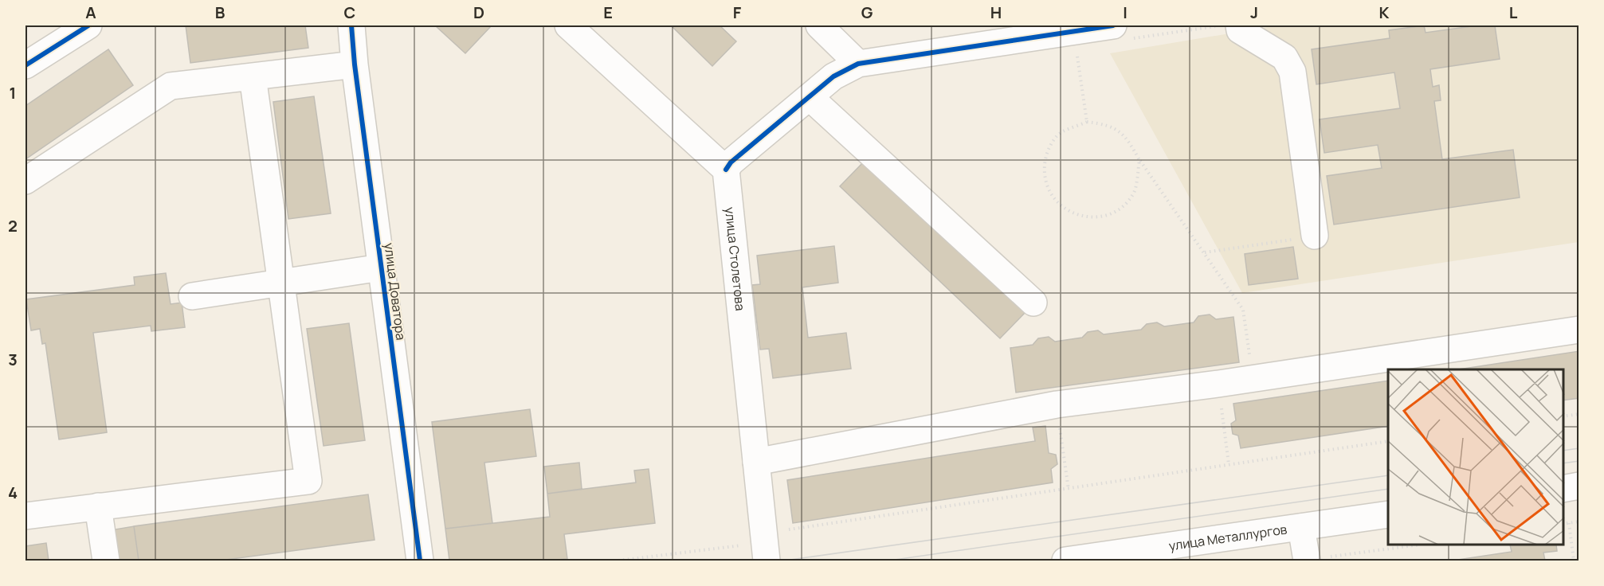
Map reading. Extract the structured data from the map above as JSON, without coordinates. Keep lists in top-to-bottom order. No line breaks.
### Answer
{"streets":{"street":["улица Столетова","улица Доватора","улица Металлургов"]},"grid":{"columns":["A","B","C","D","E","F","G","H","I","J","K","L"],"rows":["1","2","3","4"]}}
